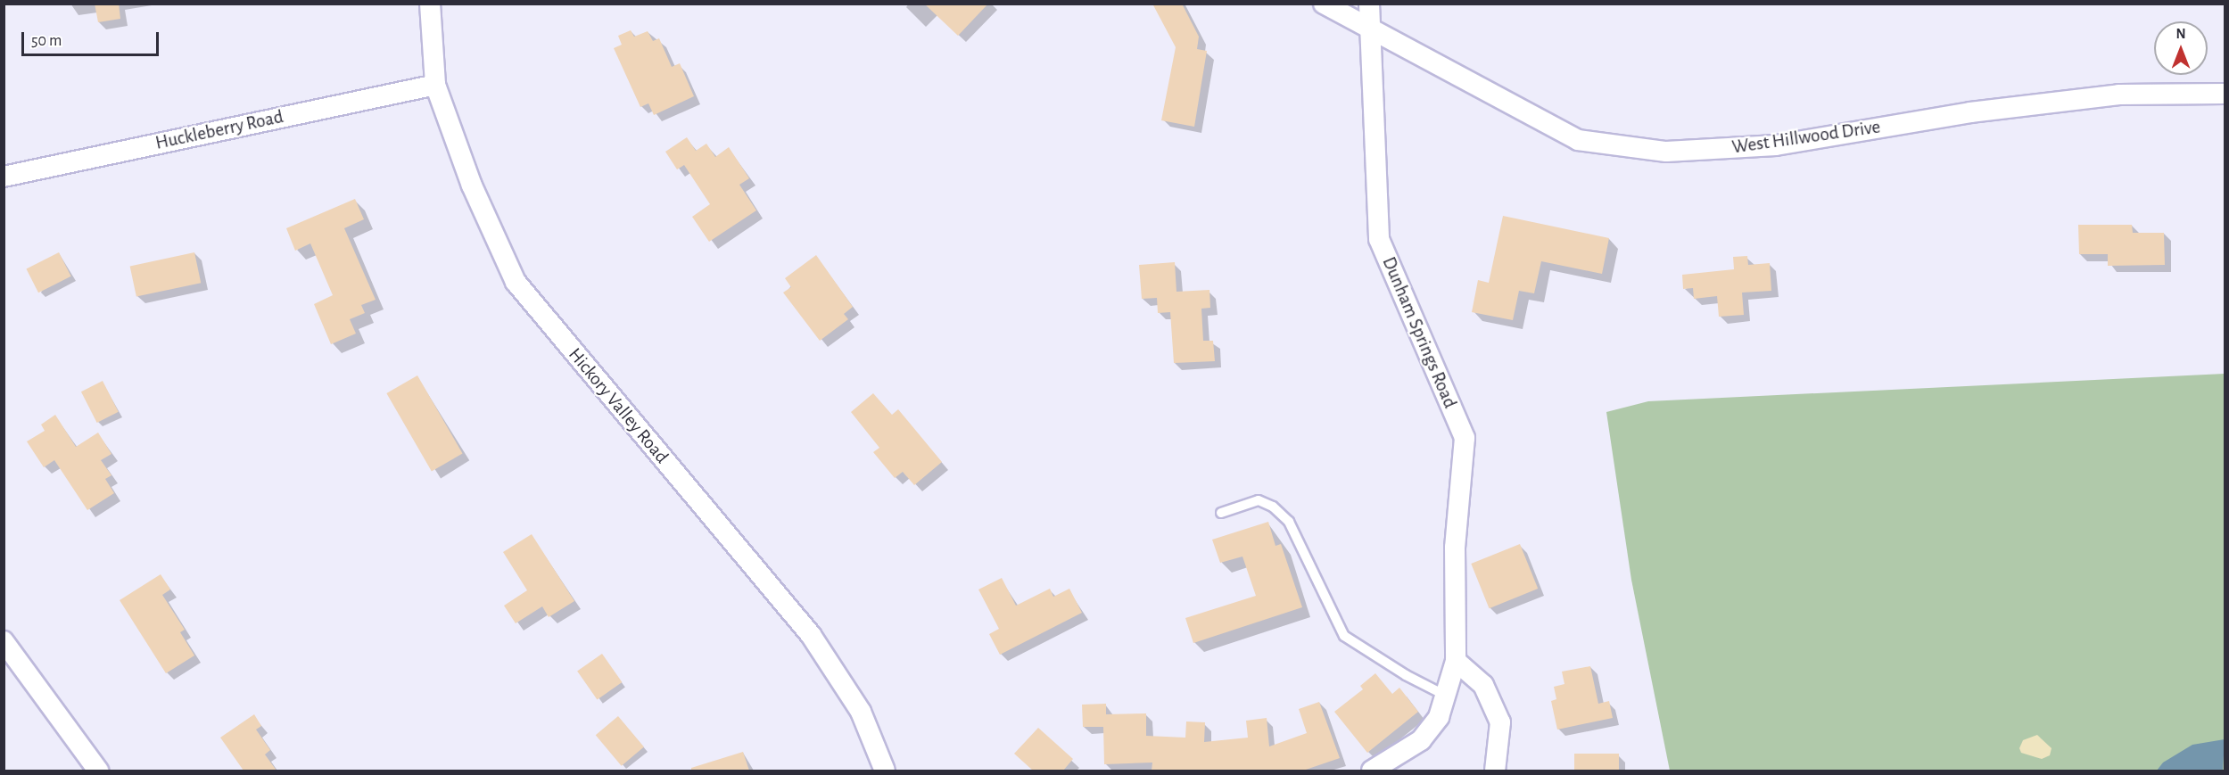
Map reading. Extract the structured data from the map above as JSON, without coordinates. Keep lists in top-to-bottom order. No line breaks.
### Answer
{"streets":{"street":["Huckleberry Road","West Hillwood Drive","Dunham Springs Road","Hickory Valley Road"]},"crossings":[["Huckleberry Road","Hickory Valley Road"],["West Hillwood Drive","Dunham Springs Road"]],"scale_bar":"50 m","north":"top"}
